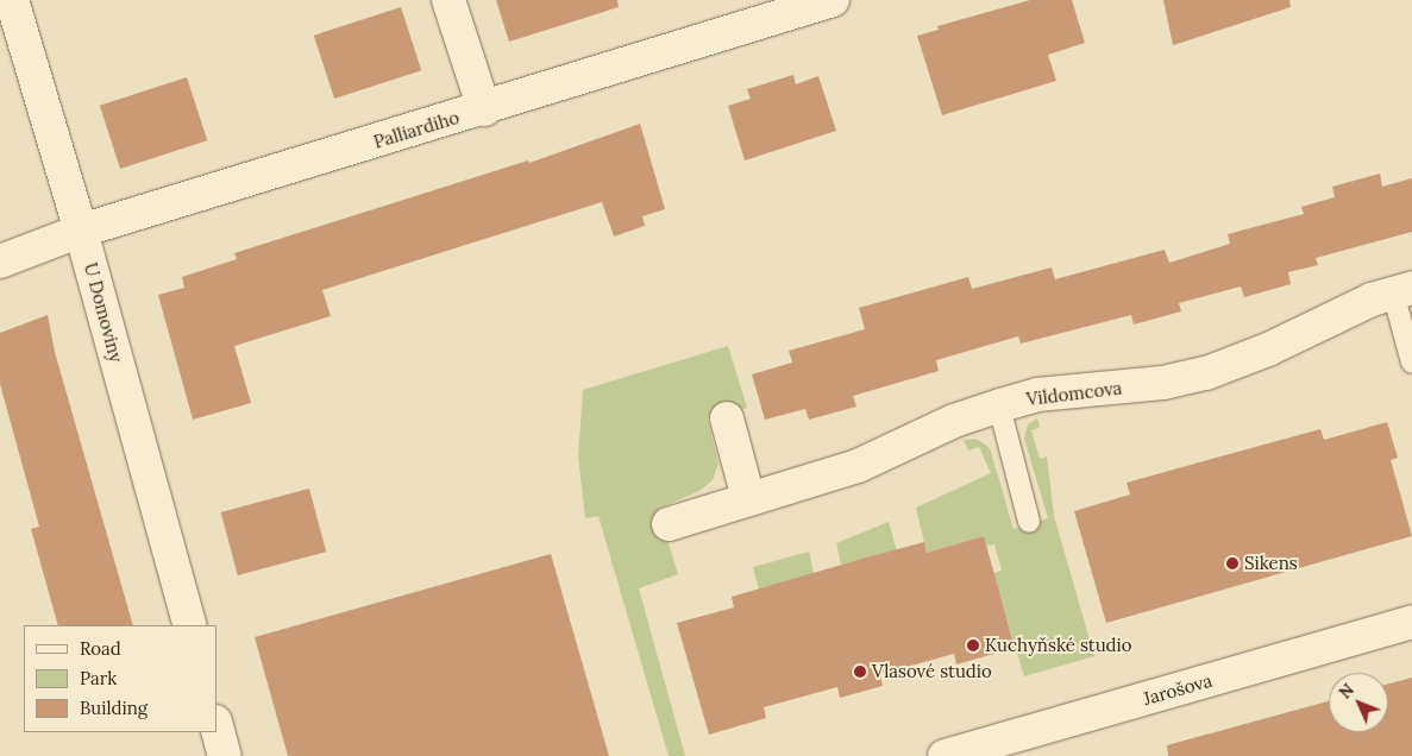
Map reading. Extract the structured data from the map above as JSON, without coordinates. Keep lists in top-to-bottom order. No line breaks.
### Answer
{"streets":{"street":["Palliardiho","U Domoviny","Vildomcova","Jarošova"]},"crossings":[["Palliardiho","U Domoviny"]],"places":["Sikens","Kuchyňské studio","Vlasové studio"],"legend":["Road","Park","Building"],"north":"top left"}
